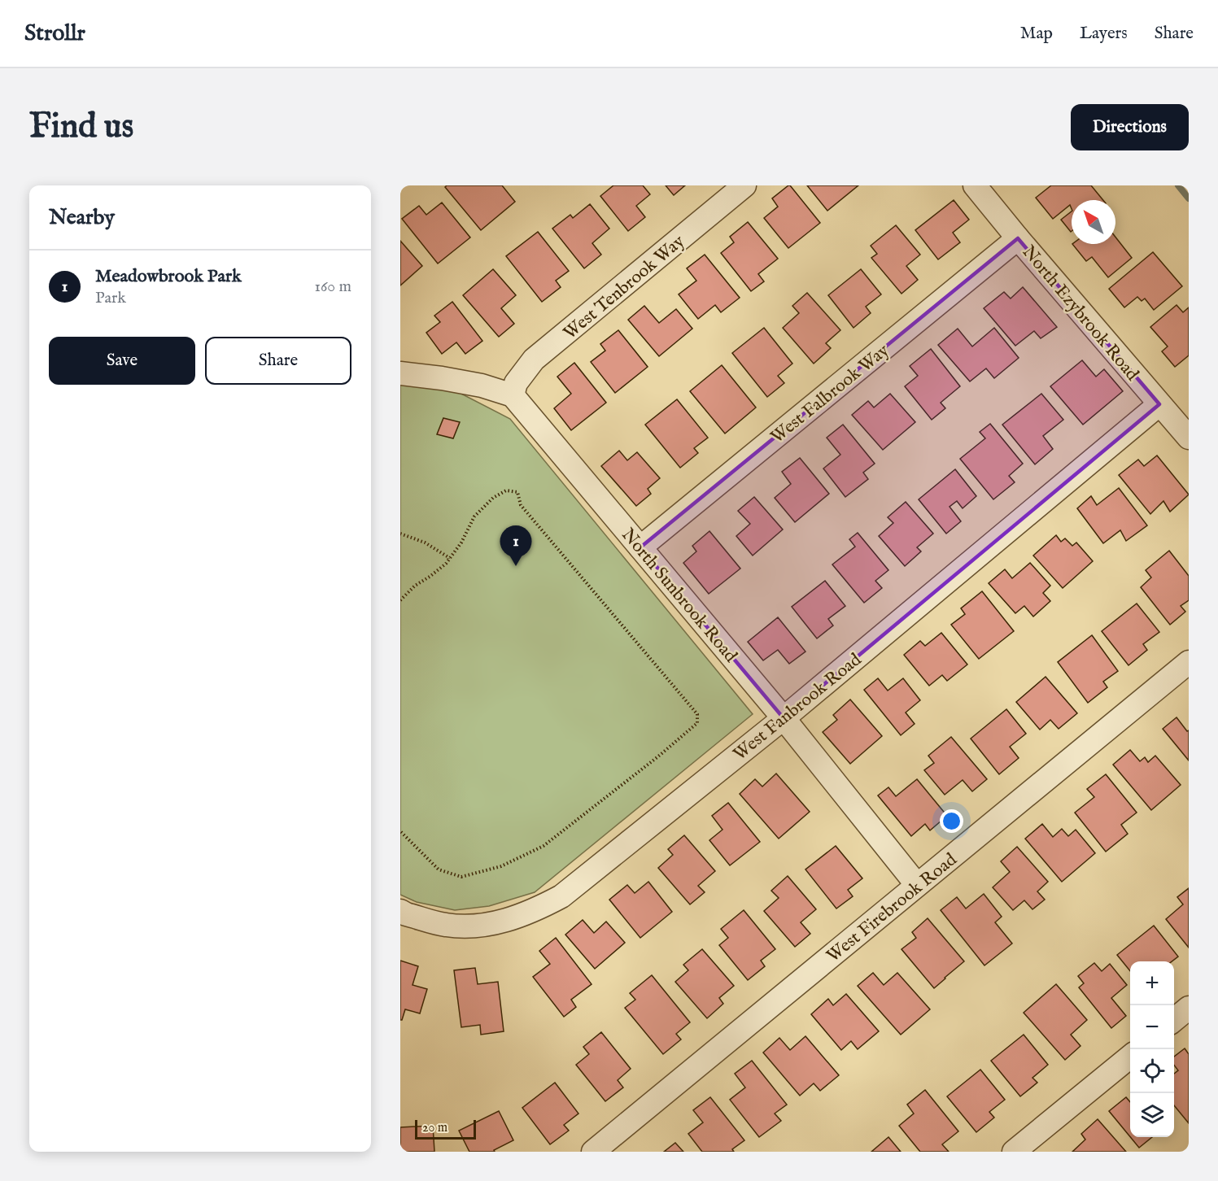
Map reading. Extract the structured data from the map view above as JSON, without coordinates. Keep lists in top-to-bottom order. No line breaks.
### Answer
{"streets":{"street":["West Tenbrook Way","North Ezybrook Road","West Falbrook Way","North Sunbrook Road","West Fanbrook Road","West Firebrook Road"]},"crossings":[["West Tenbrook Way","North Sunbrook Road"],["North Ezybrook Road","West Falbrook Way"],["North Ezybrook Road","West Fanbrook Road"],["West Falbrook Way","North Sunbrook Road"],["North Sunbrook Road","West Fanbrook Road"],["North Sunbrook Road","West Firebrook Road"]],"scale_bar":"20 m","north":"top left","page":{"header":"Strollr","nav":["Map","Layers","Share"],"buttons":["Directions",["Save","Share"]],"title":"Find us","heading":"Nearby","list":[{"mark":"1","name":"Meadowbrook Park","note":"Park","value":"160 m"}],"pins":"1","map_buttons":["+","−"],"scale":"20 m"}}
